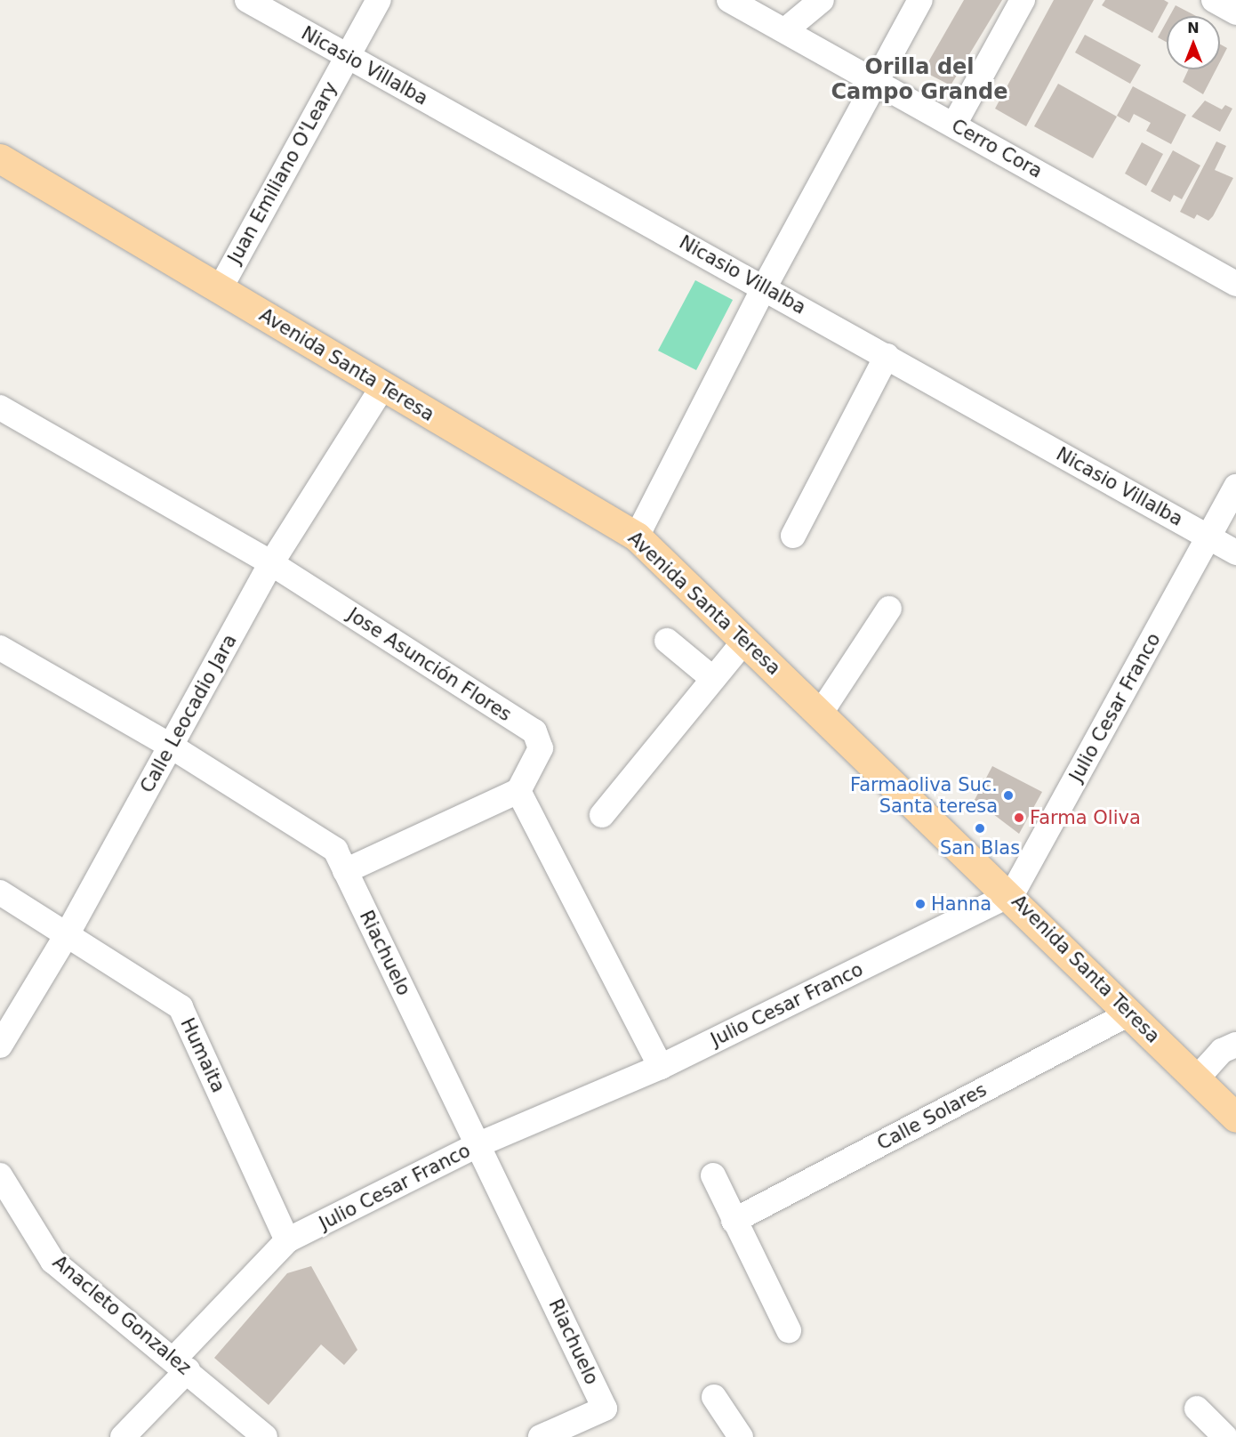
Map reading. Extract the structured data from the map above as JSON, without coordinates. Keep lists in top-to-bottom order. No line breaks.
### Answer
{"streets":{"main road":["Avenida Santa Teresa"],"street":["Nicasio Villalba","Cerro Cora","Juan Emiliano O'Leary","Jose Asunción Flores","Julio Cesar Franco","Calle Leocadio Jara","Riachuelo","Humaita","Calle Solares","Anacleto Gonzalez"]},"crossings":[["Nicasio Villalba","Juan Emiliano O'Leary"],["Nicasio Villalba","Julio Cesar Franco"],["Juan Emiliano O'Leary","Avenida Santa Teresa"],["Avenida Santa Teresa","Julio Cesar Franco"],["Avenida Santa Teresa","Calle Leocadio Jara"],["Avenida Santa Teresa","Calle Solares"],["Jose Asunción Flores","Calle Leocadio Jara"],["Julio Cesar Franco","Riachuelo"],["Julio Cesar Franco","Humaita"],["Julio Cesar Franco","Anacleto Gonzalez"],["Calle Leocadio Jara","Riachuelo"],["Calle Leocadio Jara","Humaita"]],"districts":["Orilla del Campo Grande"],"places":["Farmaoliva Suc. Santa teresa","Farma Oliva","San Blas","Hanna"],"north":"top"}
